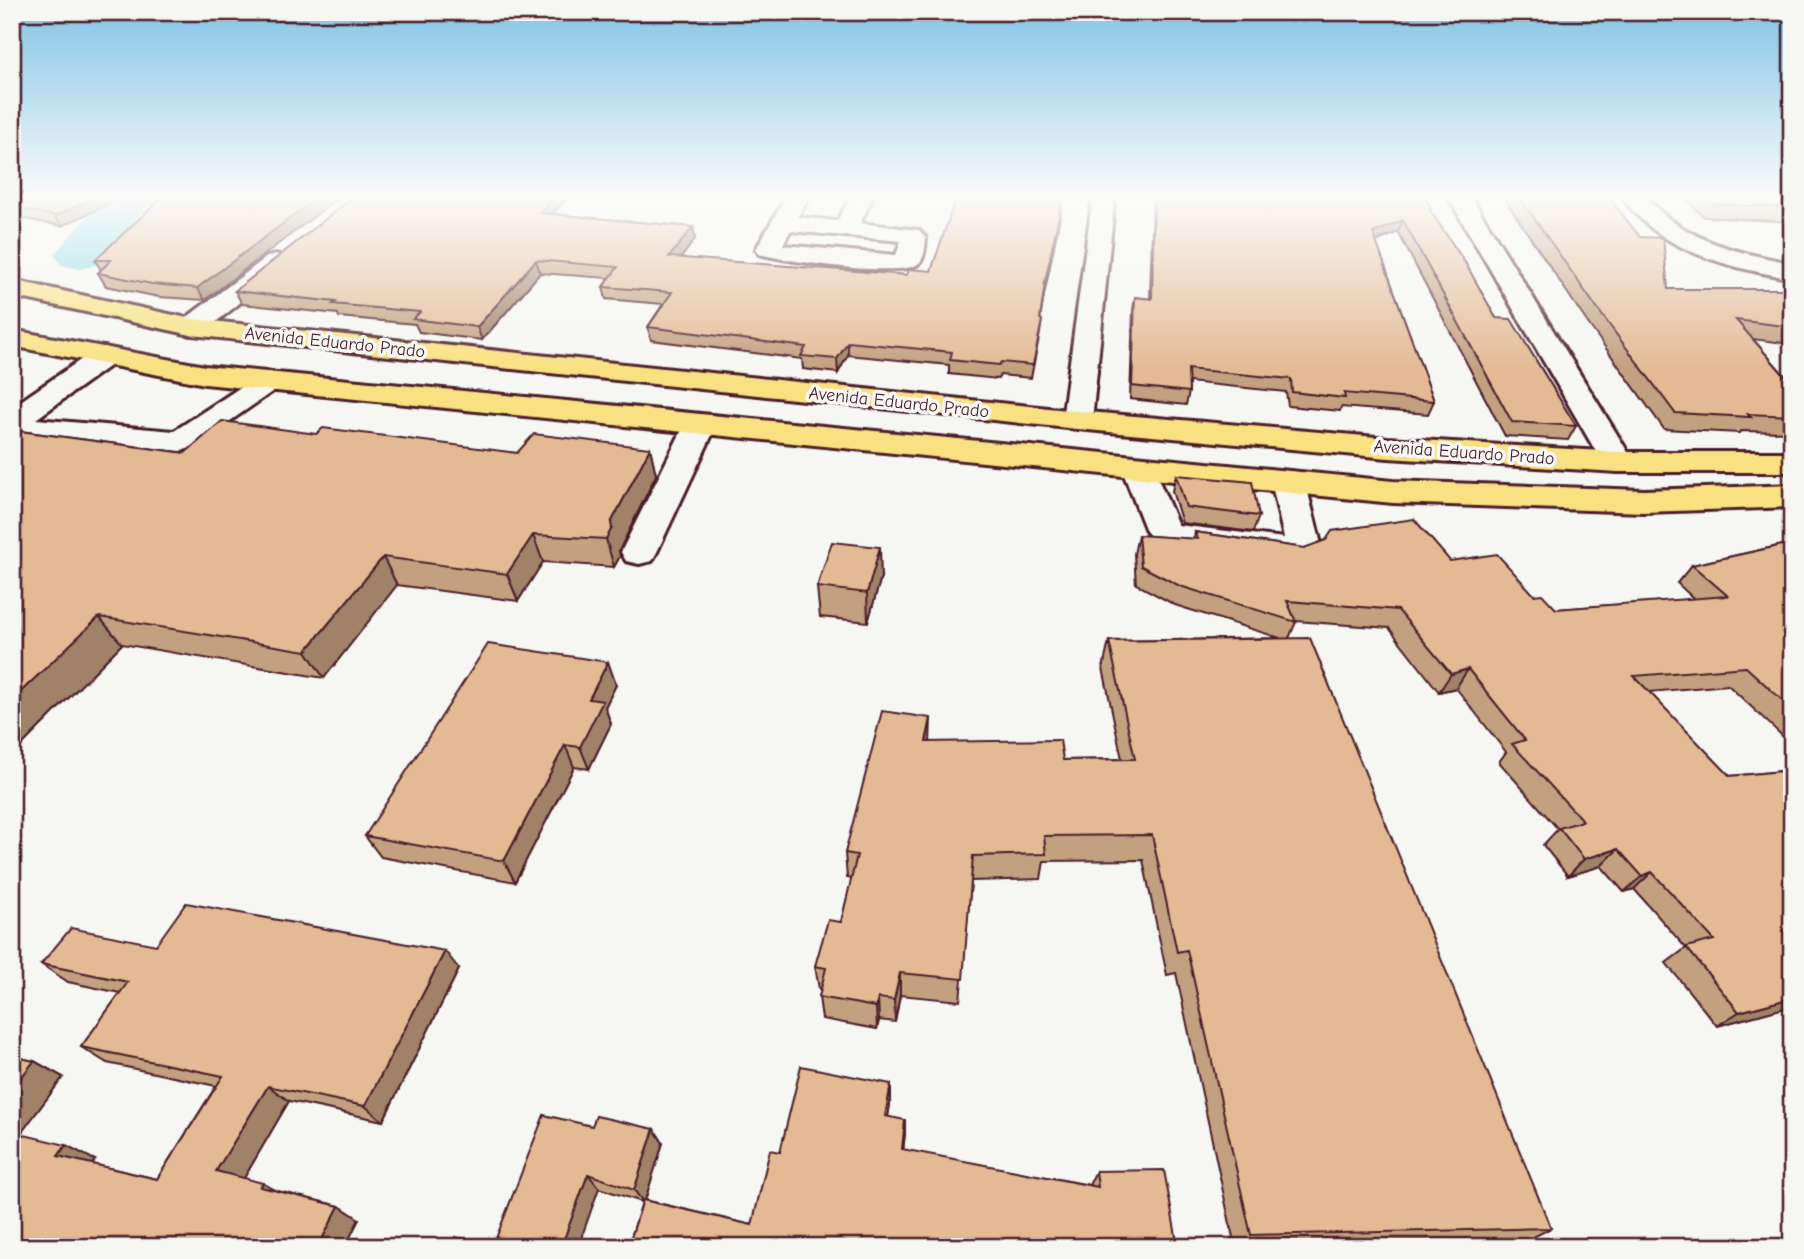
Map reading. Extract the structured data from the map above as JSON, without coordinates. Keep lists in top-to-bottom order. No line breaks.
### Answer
{"streets":{"main road":["Avenida Eduardo Prado"]}}
